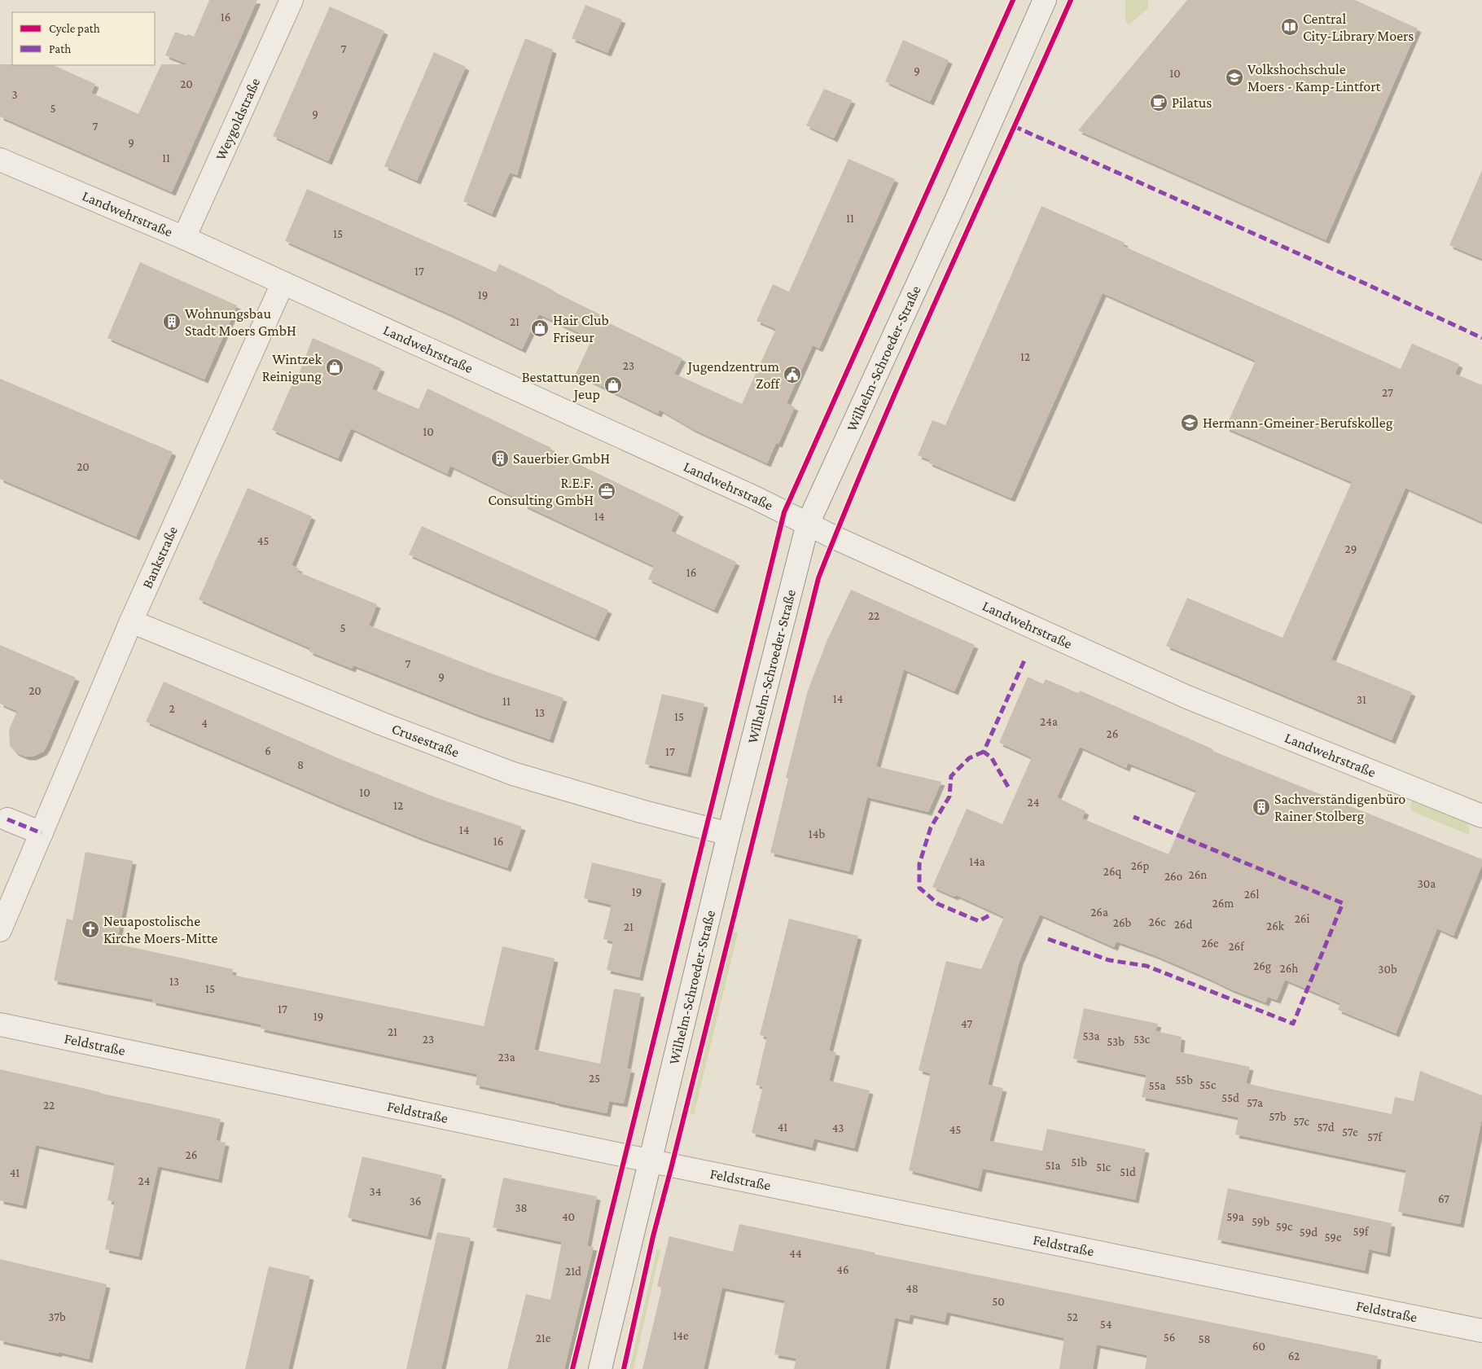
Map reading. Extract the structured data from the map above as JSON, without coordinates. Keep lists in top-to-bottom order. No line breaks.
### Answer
{"streets":{"street":["Weygoldstraße","Landwehrstraße","Wilhelm-Schroeder-Straße","Bankstraße","Crusestraße","Feldstraße"]},"crossings":[["Weygoldstraße","Landwehrstraße"],["Landwehrstraße","Wilhelm-Schroeder-Straße"],["Landwehrstraße","Bankstraße"],["Wilhelm-Schroeder-Straße","Crusestraße"],["Wilhelm-Schroeder-Straße","Feldstraße"],["Bankstraße","Crusestraße"]],"places":{"library":["Central City-Library Moers"],"school or university":["Volkshochschule Moers - Kamp-Lintfort","Hermann-Gmeiner-Berufskolleg"],"cafe":["Pilatus"],"building":["Wohnungsbau Stadt Moers GmbH","Sauerbier GmbH","Sachverständigenbüro Rainer Stolberg"],"shop":["Hair Club Friseur","Wintzek Reinigung","Bestattungen Jeup"],"public building":["Jugendzentrum Zoff"],"office":["R.E.F. Consulting GmbH"],"church":["Neuapostolische Kirche Moers-Mitte"]},"house_numbers":["16","7","9","10","20","3","5","9","7","9","11","11","15","17","19","21","12","23","27","10","20","14","45","29","16","22","5","7","9","20","14","31","11","2","13","15","24a","4","26","6","17","8","10","24","12","14","14b","16","14a","26p","26q","26n","26o","30a","19","26l","26m","26a","26i","26c","26b","26d","26k","21","26e","26f","26g","26h","30b","13","15","17","19","47","21","53a","23","53c","53b","23a","25","55b","55c","55a","55d","57a","22","57b","57c","41","57d","43","45","57e","57f","26","51b","51a","51c","51d","41","24","34","67","36","38","40","59a","59b","59c","59f","59d","59e","44","46","21d","48","50","37b","52","54","14e","56","21e","58","60","62"],"legend":["Cycle path","Path"]}
